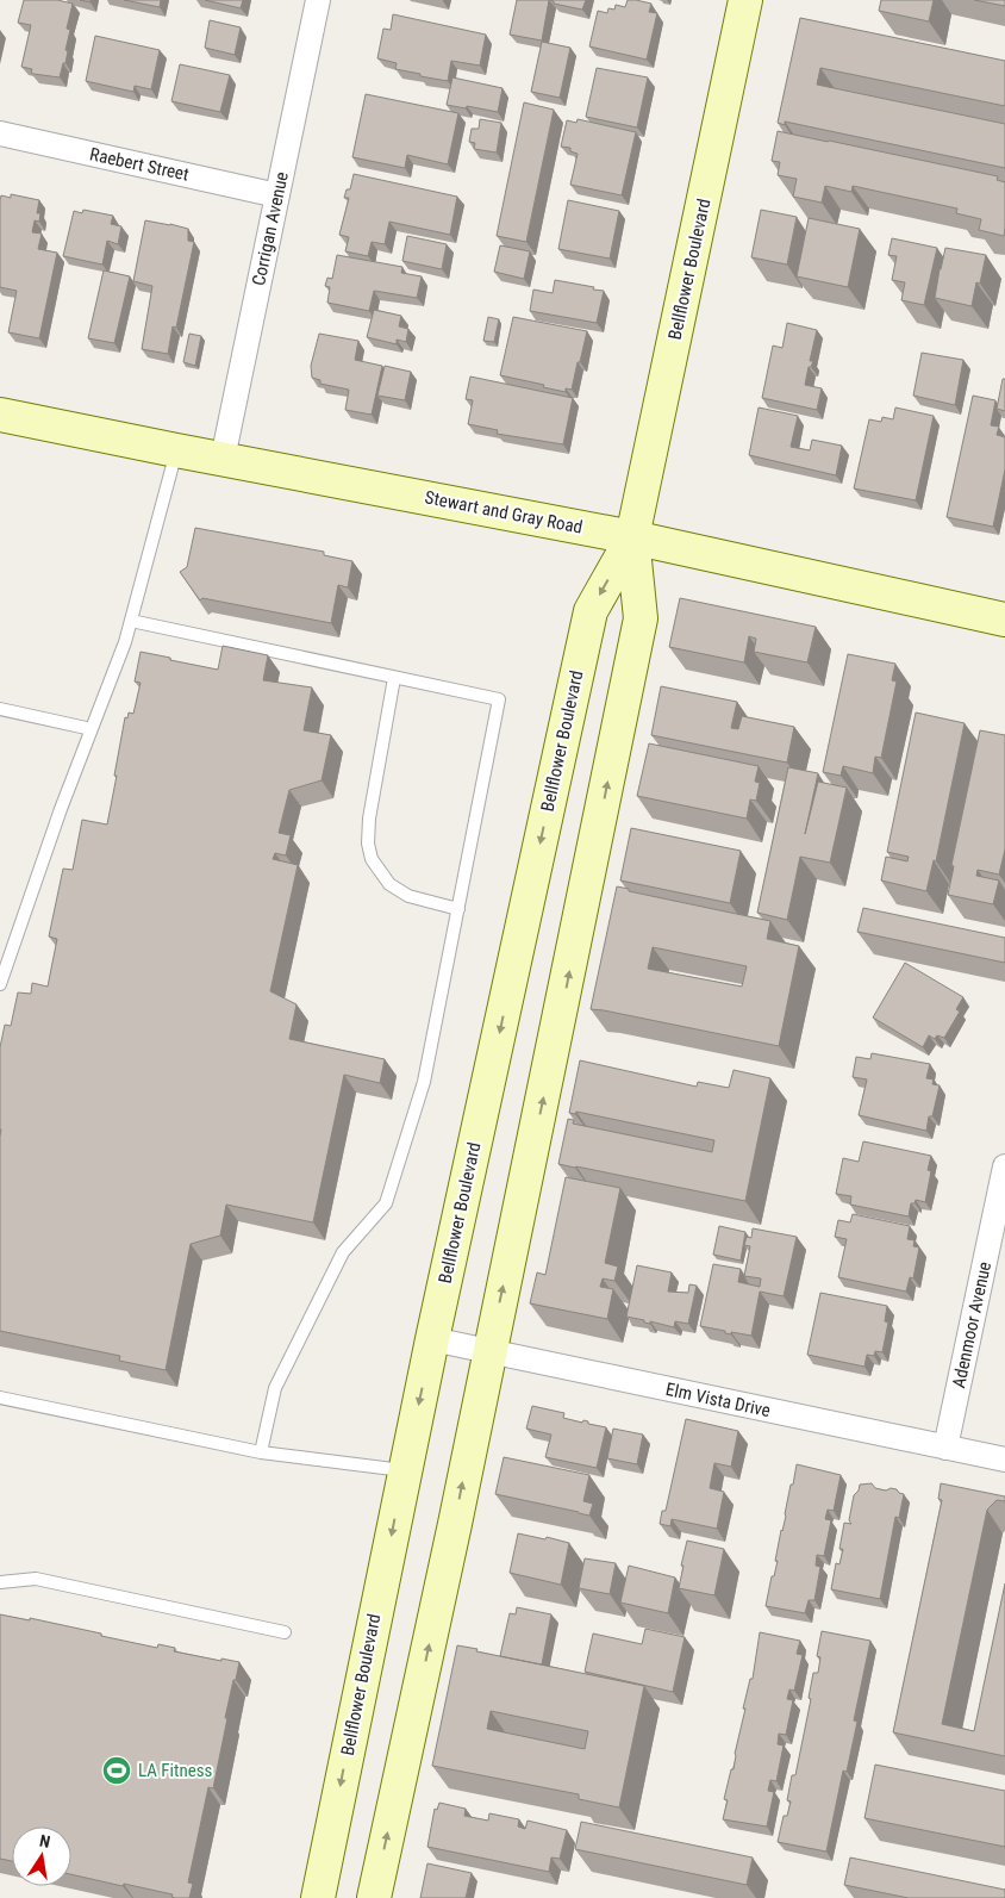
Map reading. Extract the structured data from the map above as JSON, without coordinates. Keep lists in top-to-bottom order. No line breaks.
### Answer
{"streets":{"main road":["Bellflower Boulevard","Stewart and Gray Road"],"street":["Raebert Street","Corrigan Avenue","Adenmoor Avenue","Elm Vista Drive"]},"crossings":[["Raebert Street","Corrigan Avenue"],["Corrigan Avenue","Stewart and Gray Road"],["Bellflower Boulevard","Stewart and Gray Road"],["Bellflower Boulevard","Elm Vista Drive"],["Adenmoor Avenue","Elm Vista Drive"]],"places":{"sports":["LA Fitness"]},"north":"top"}
